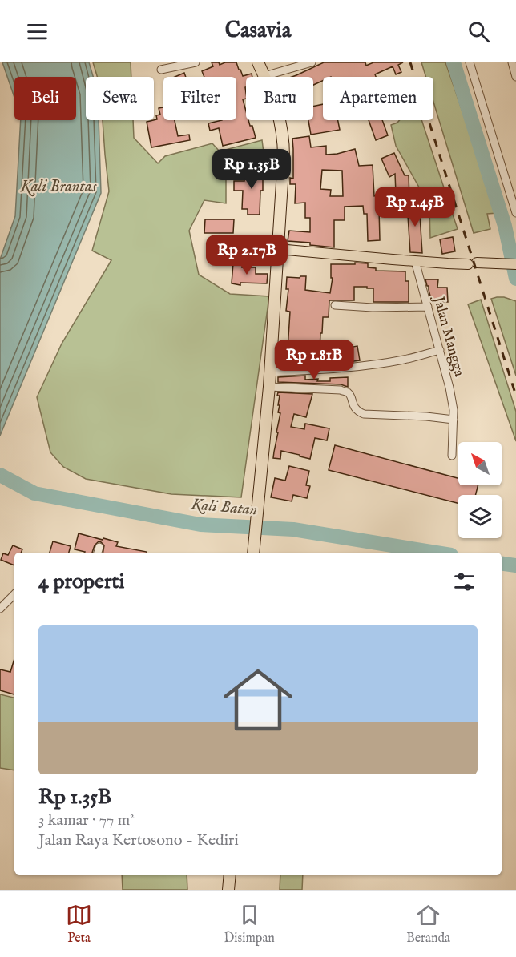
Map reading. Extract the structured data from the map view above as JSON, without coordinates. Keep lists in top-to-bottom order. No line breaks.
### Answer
{"streets":{"street":["Jalan Mangga"]},"water":["Kali Brantas","Kali Batan"],"north":"top left","page":{"header":"Casavia","chip":["Beli","Sewa","Filter","Baru","Apartemen"],"price":["Rp 1.35B","Rp 1.45B","Rp 2.17B","Rp 1.81B"],"heading":"4 properti","list":[{"name":"Rp 1.35B","note":"3 kamar · 77 m² · Jalan Raya Kertosono - Kediri"}],"tabs":["Peta","Disimpan","Beranda"]}}
